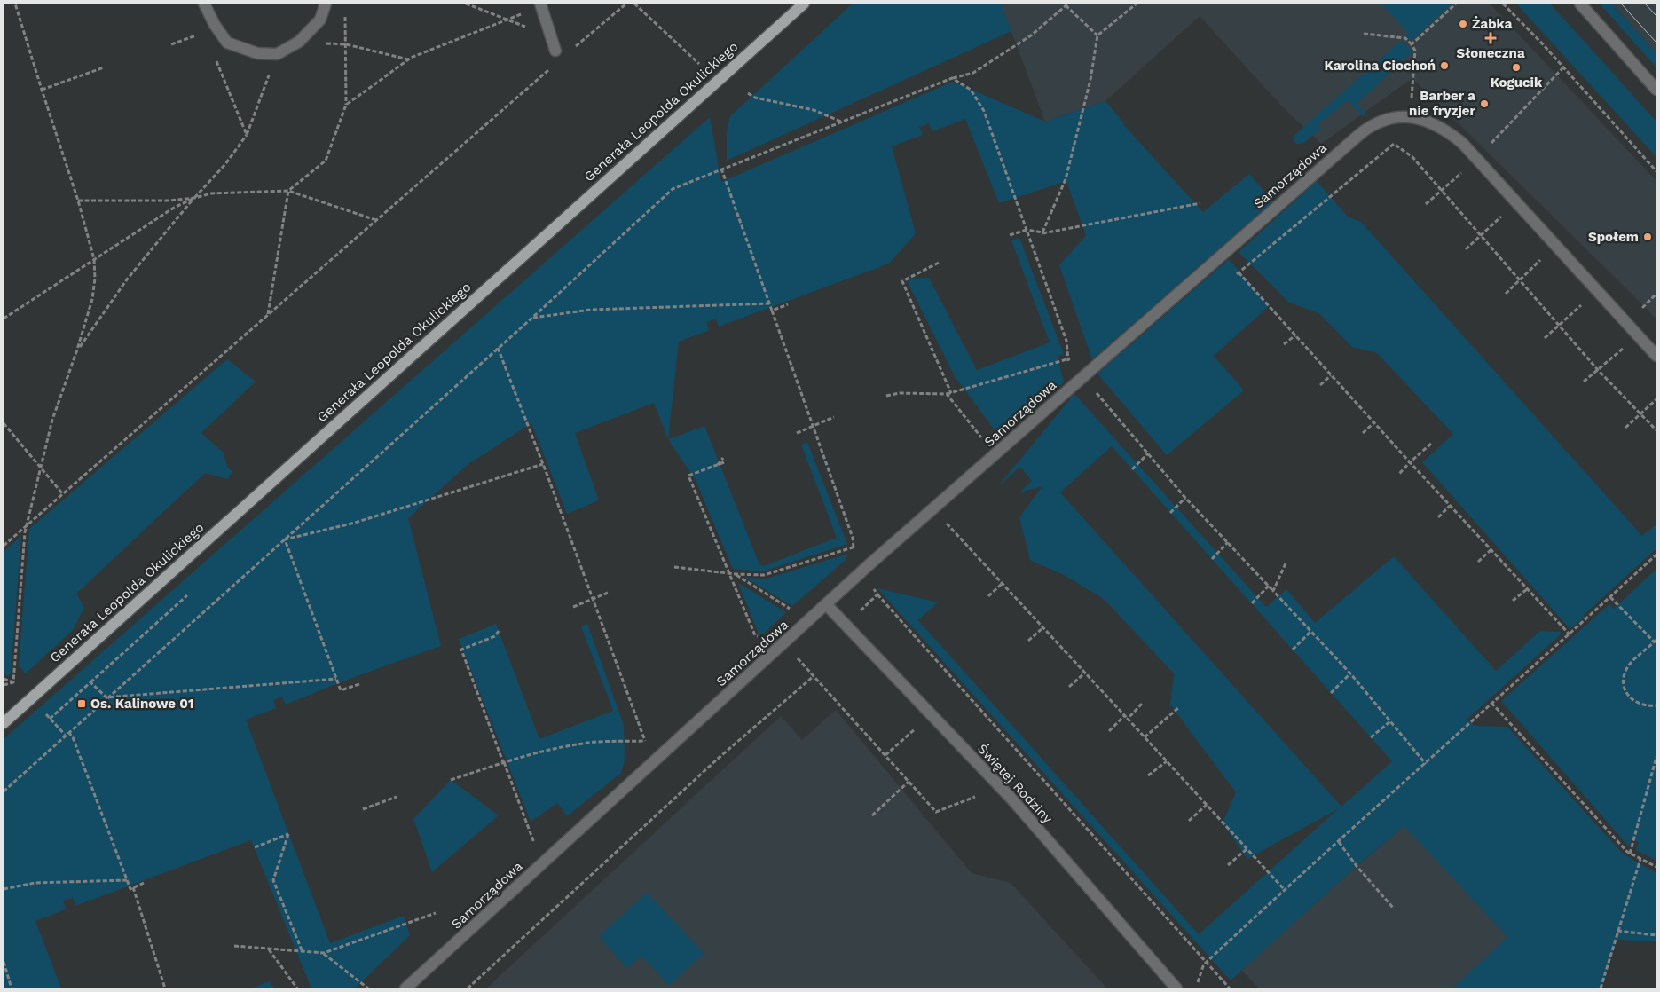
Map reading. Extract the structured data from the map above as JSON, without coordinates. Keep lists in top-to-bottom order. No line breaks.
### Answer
{"streets":{"main road":["Generała Leopolda Okulickiego"],"street":["Samorządowa","Świętej Rodziny"]},"crossings":[["Samorządowa","Świętej Rodziny"]],"places":{"other":["Żabka","Karolina Ciochoń","Kogucik","Barber a nie fryzjer","Społem"],"health":["Słoneczna"],"transit":["Os. Kalinowe 01"]}}
